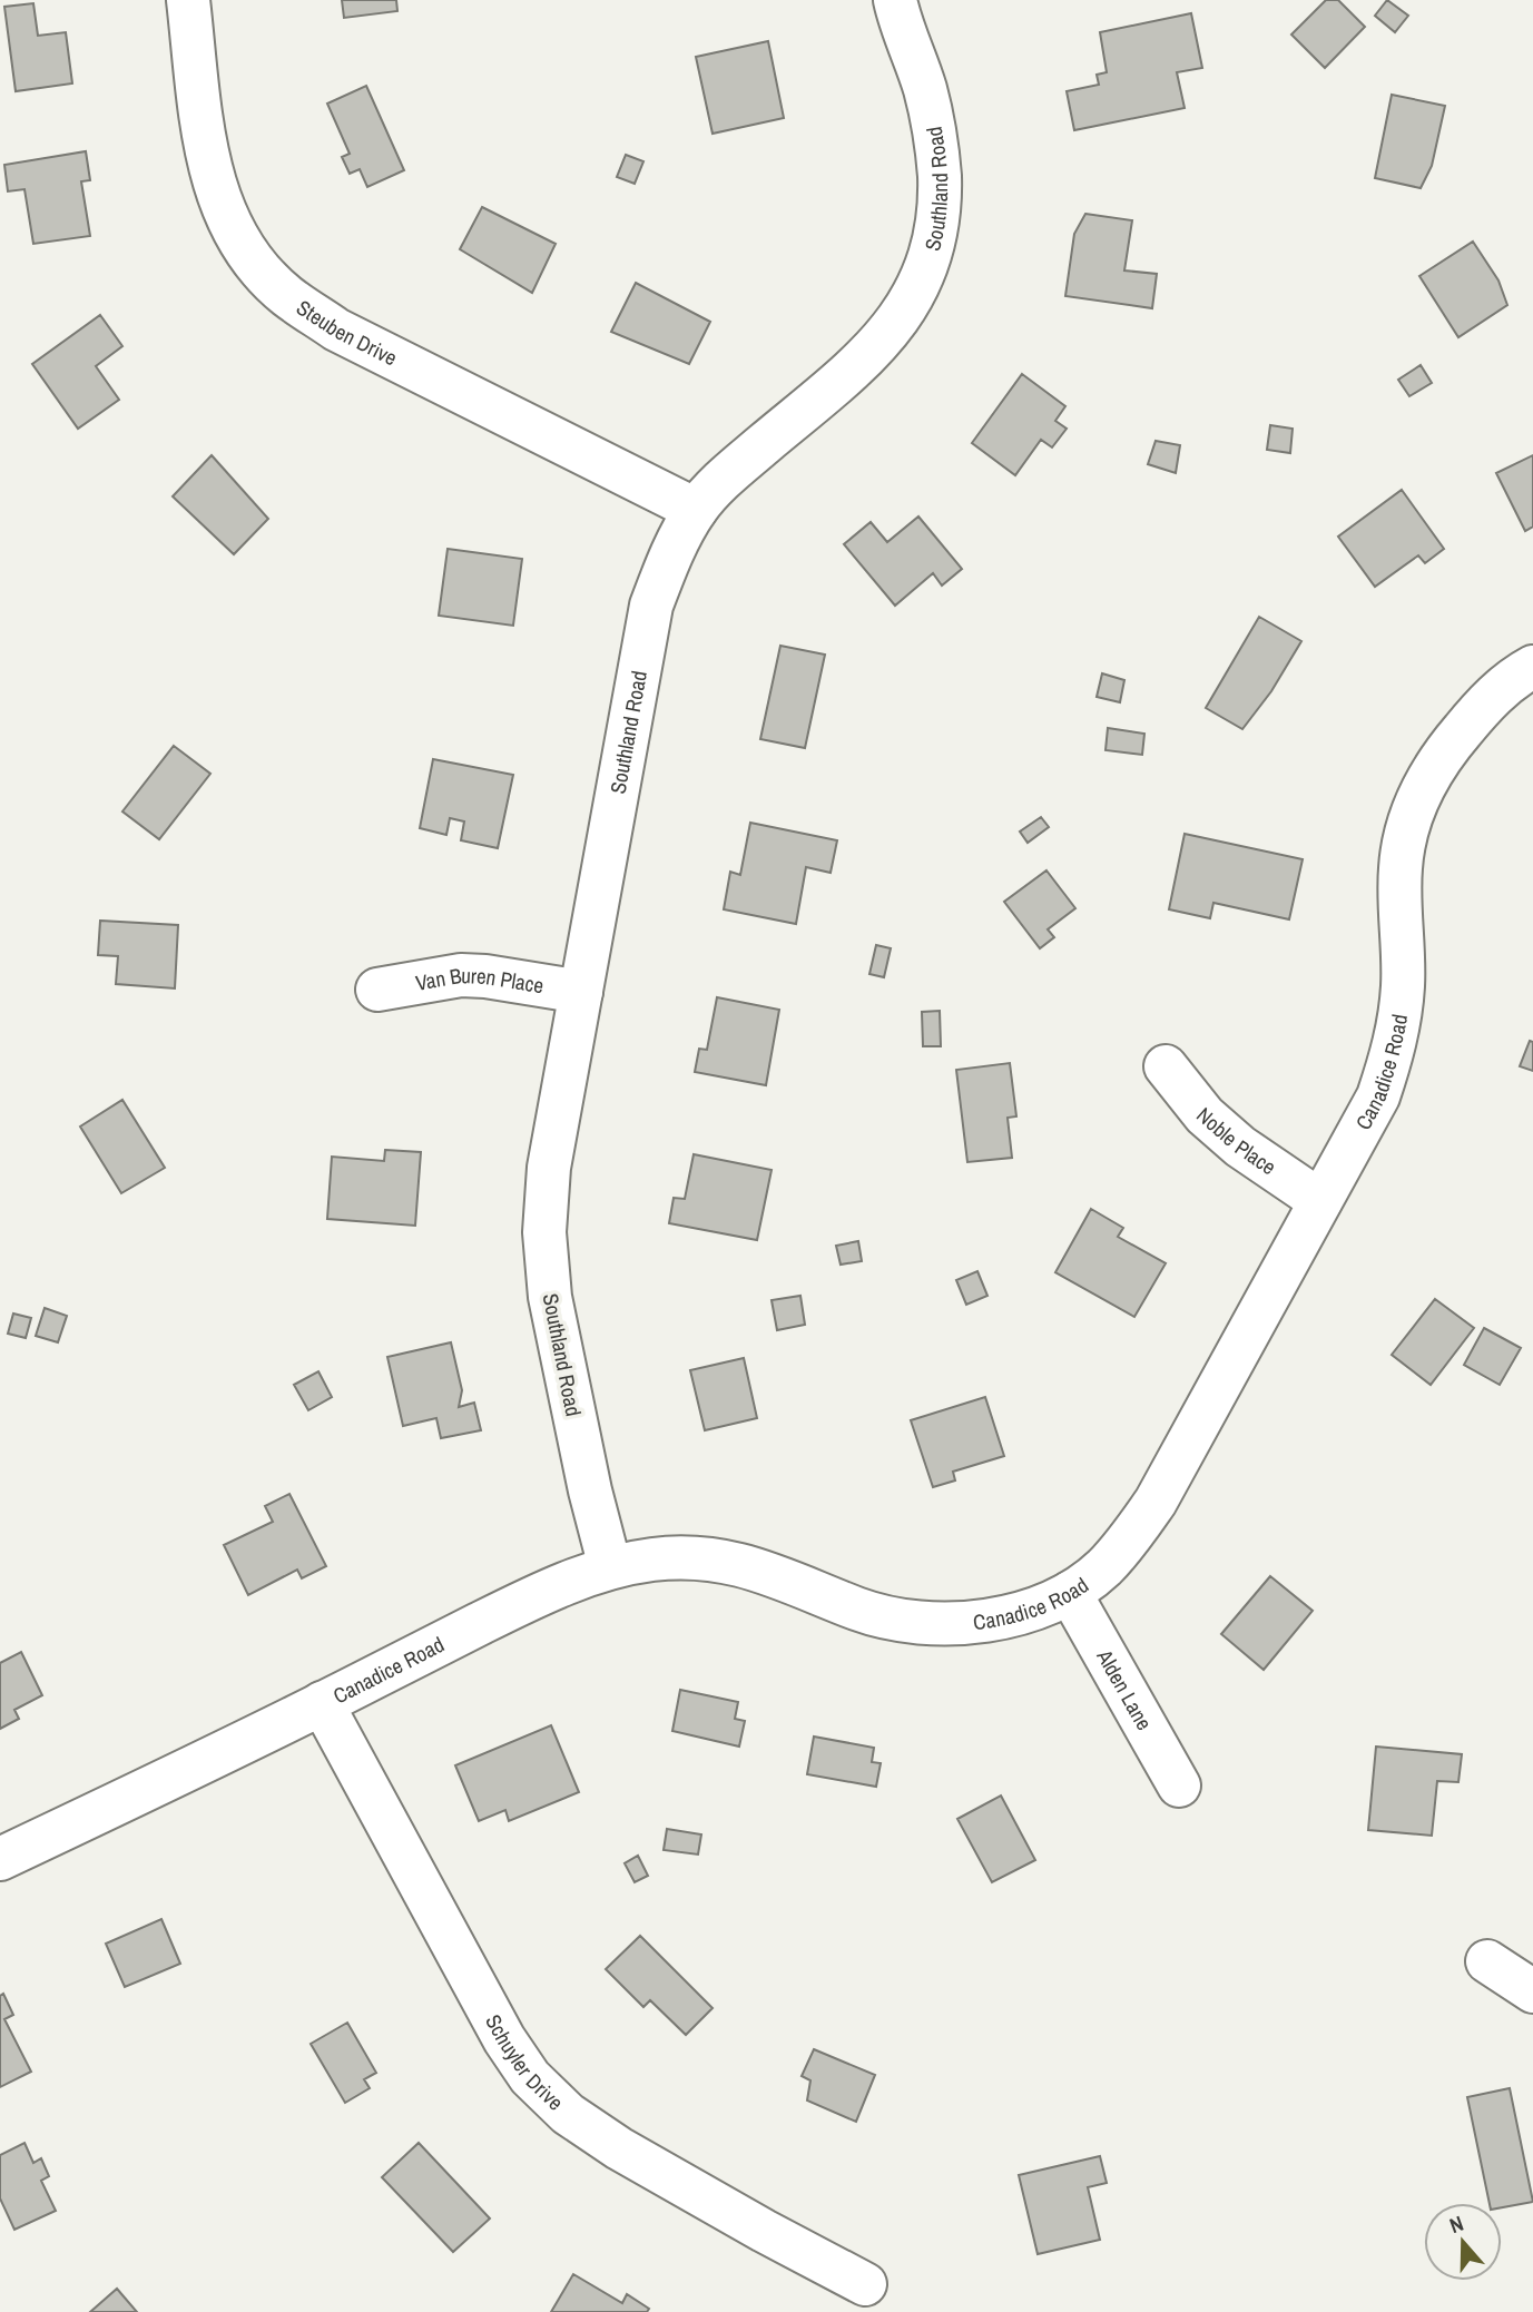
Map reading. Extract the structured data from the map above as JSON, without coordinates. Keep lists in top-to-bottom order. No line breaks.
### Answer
{"streets":{"street":["Southland Road","Steuben Drive","Van Buren Place","Canadice Road","Noble Place","Alden Lane","Schuyler Drive"]},"crossings":[["Southland Road","Steuben Drive"],["Southland Road","Van Buren Place"],["Southland Road","Canadice Road"],["Canadice Road","Noble Place"],["Canadice Road","Alden Lane"],["Canadice Road","Schuyler Drive"]],"north":"top"}
